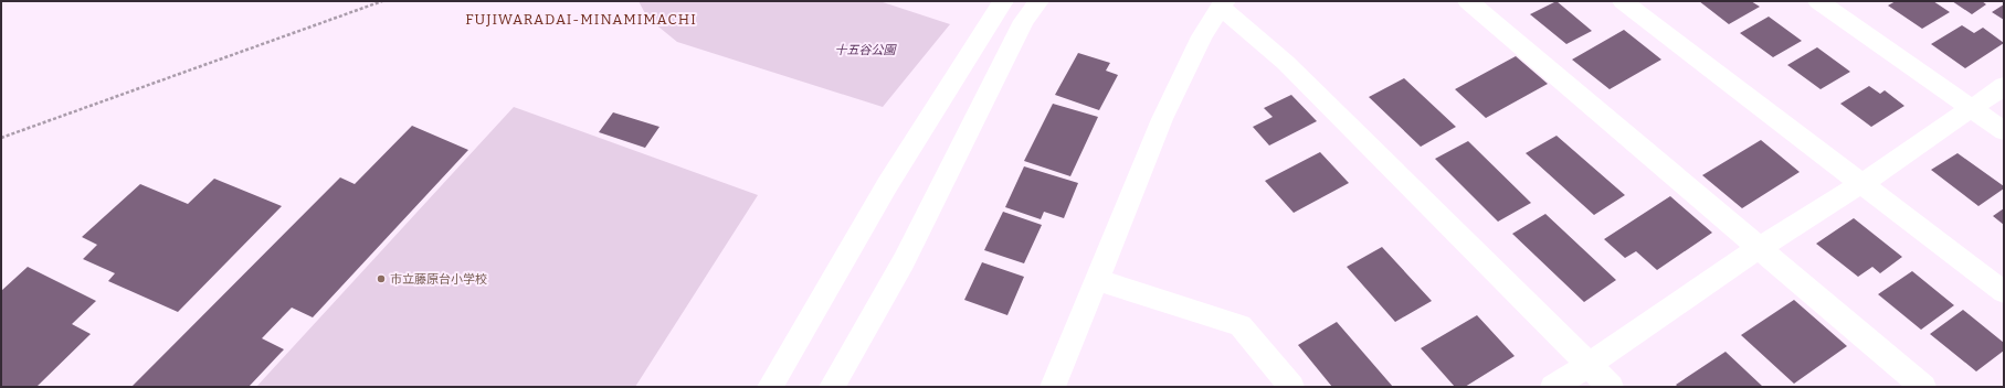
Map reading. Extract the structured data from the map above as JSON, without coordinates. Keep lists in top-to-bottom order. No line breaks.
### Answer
{"districts":["FUJIWARADAI-MINAMIMACHI"],"parks":["十五谷公園"],"places":["市立藤原台小学校"]}
